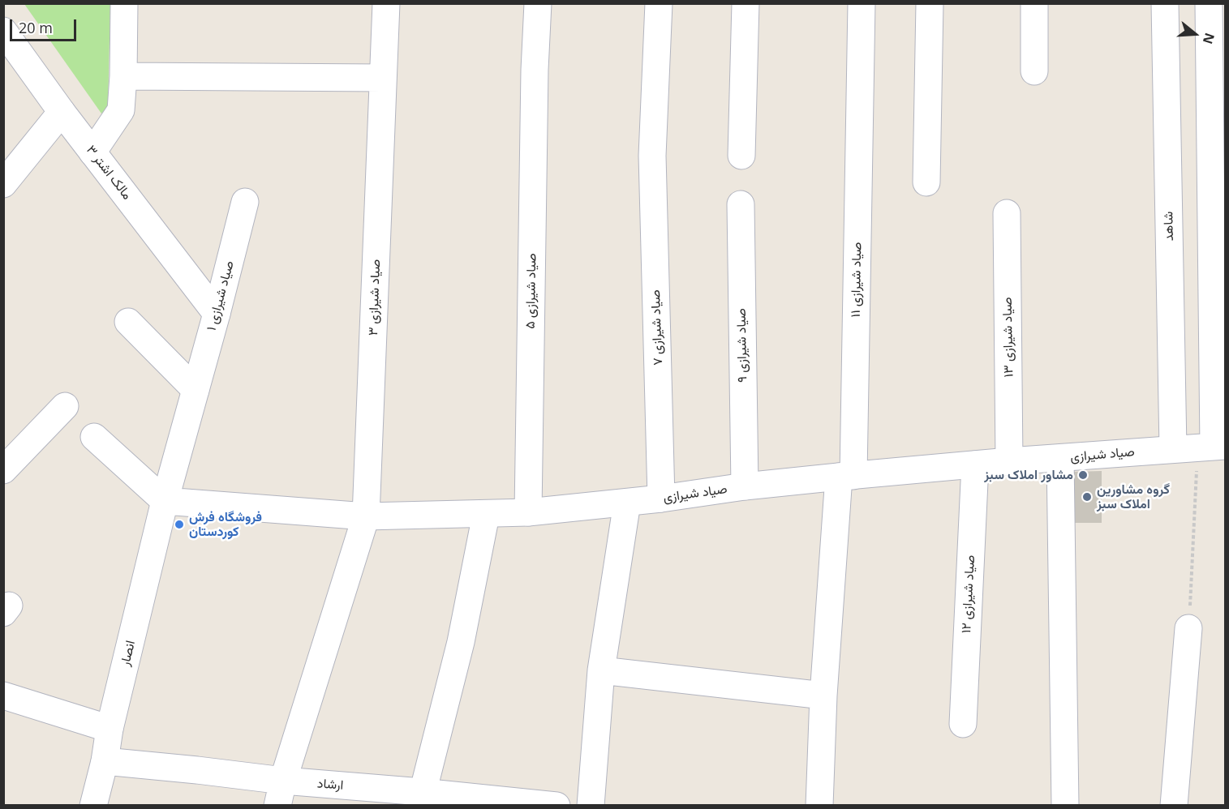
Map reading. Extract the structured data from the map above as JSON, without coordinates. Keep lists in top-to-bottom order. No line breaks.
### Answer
{"streets":{"street":["مالک اشتر ۳","شاهد","صیاد شیرازی ۱۱","صیاد شیرازی ۵","صیاد شیرازی ۱","صیاد شیرازی ۳","صیاد شیرازی ۷","صیاد شیرازی ۱۳","صیاد شیرازی ۹","صیاد شیرازی","صیاد شیرازی ۱۲","انصار","ارشاد"]},"crossings":[["مالک اشتر ۳","صیاد شیرازی ۱"],["شاهد","صیاد شیرازی"],["صیاد شیرازی ۱۱","صیاد شیرازی"],["صیاد شیرازی ۵","صیاد شیرازی"],["صیاد شیرازی ۱","صیاد شیرازی"],["صیاد شیرازی ۱","انصار"],["صیاد شیرازی ۳","صیاد شیرازی"],["صیاد شیرازی ۳","ارشاد"],["صیاد شیرازی ۷","صیاد شیرازی"],["صیاد شیرازی ۱۳","صیاد شیرازی"],["صیاد شیرازی ۹","صیاد شیرازی"],["صیاد شیرازی","صیاد شیرازی ۱۲"],["صیاد شیرازی","انصار"],["انصار","ارشاد"]],"places":["مشاور املاک سبز","گروه مشاورین املاک سبز","فروشگاه فرش کوردستان"],"scale_bar":"20 m","north":"right"}
